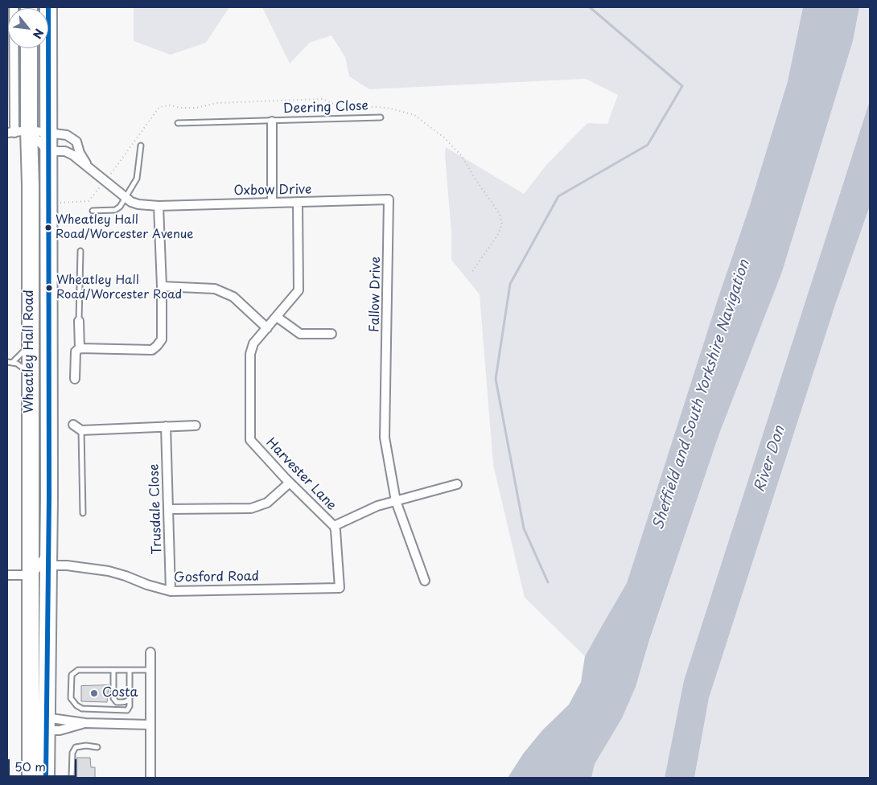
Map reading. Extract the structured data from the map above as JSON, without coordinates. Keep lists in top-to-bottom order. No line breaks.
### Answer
{"streets":{"highway":["Wheatley Hall Road"],"street":["Deering Close","Oxbow Drive","Fallow Drive","Harvester Lane","Trusdale Close","Gosford Road"]},"crossings":[["Deering Close","Oxbow Drive"],["Oxbow Drive","Fallow Drive"],["Oxbow Drive","Harvester Lane"],["Wheatley Hall Road","Gosford Road"],["Harvester Lane","Gosford Road"],["Trusdale Close","Gosford Road"]],"water":["Sheffield and South Yorkshire Navigation","River Don"],"places":["Wheatley Hall Road/Worcester Avenue","Wheatley Hall Road/Worcester Road","Costa"],"scale_bar":"50 m","north":"bottom right"}
